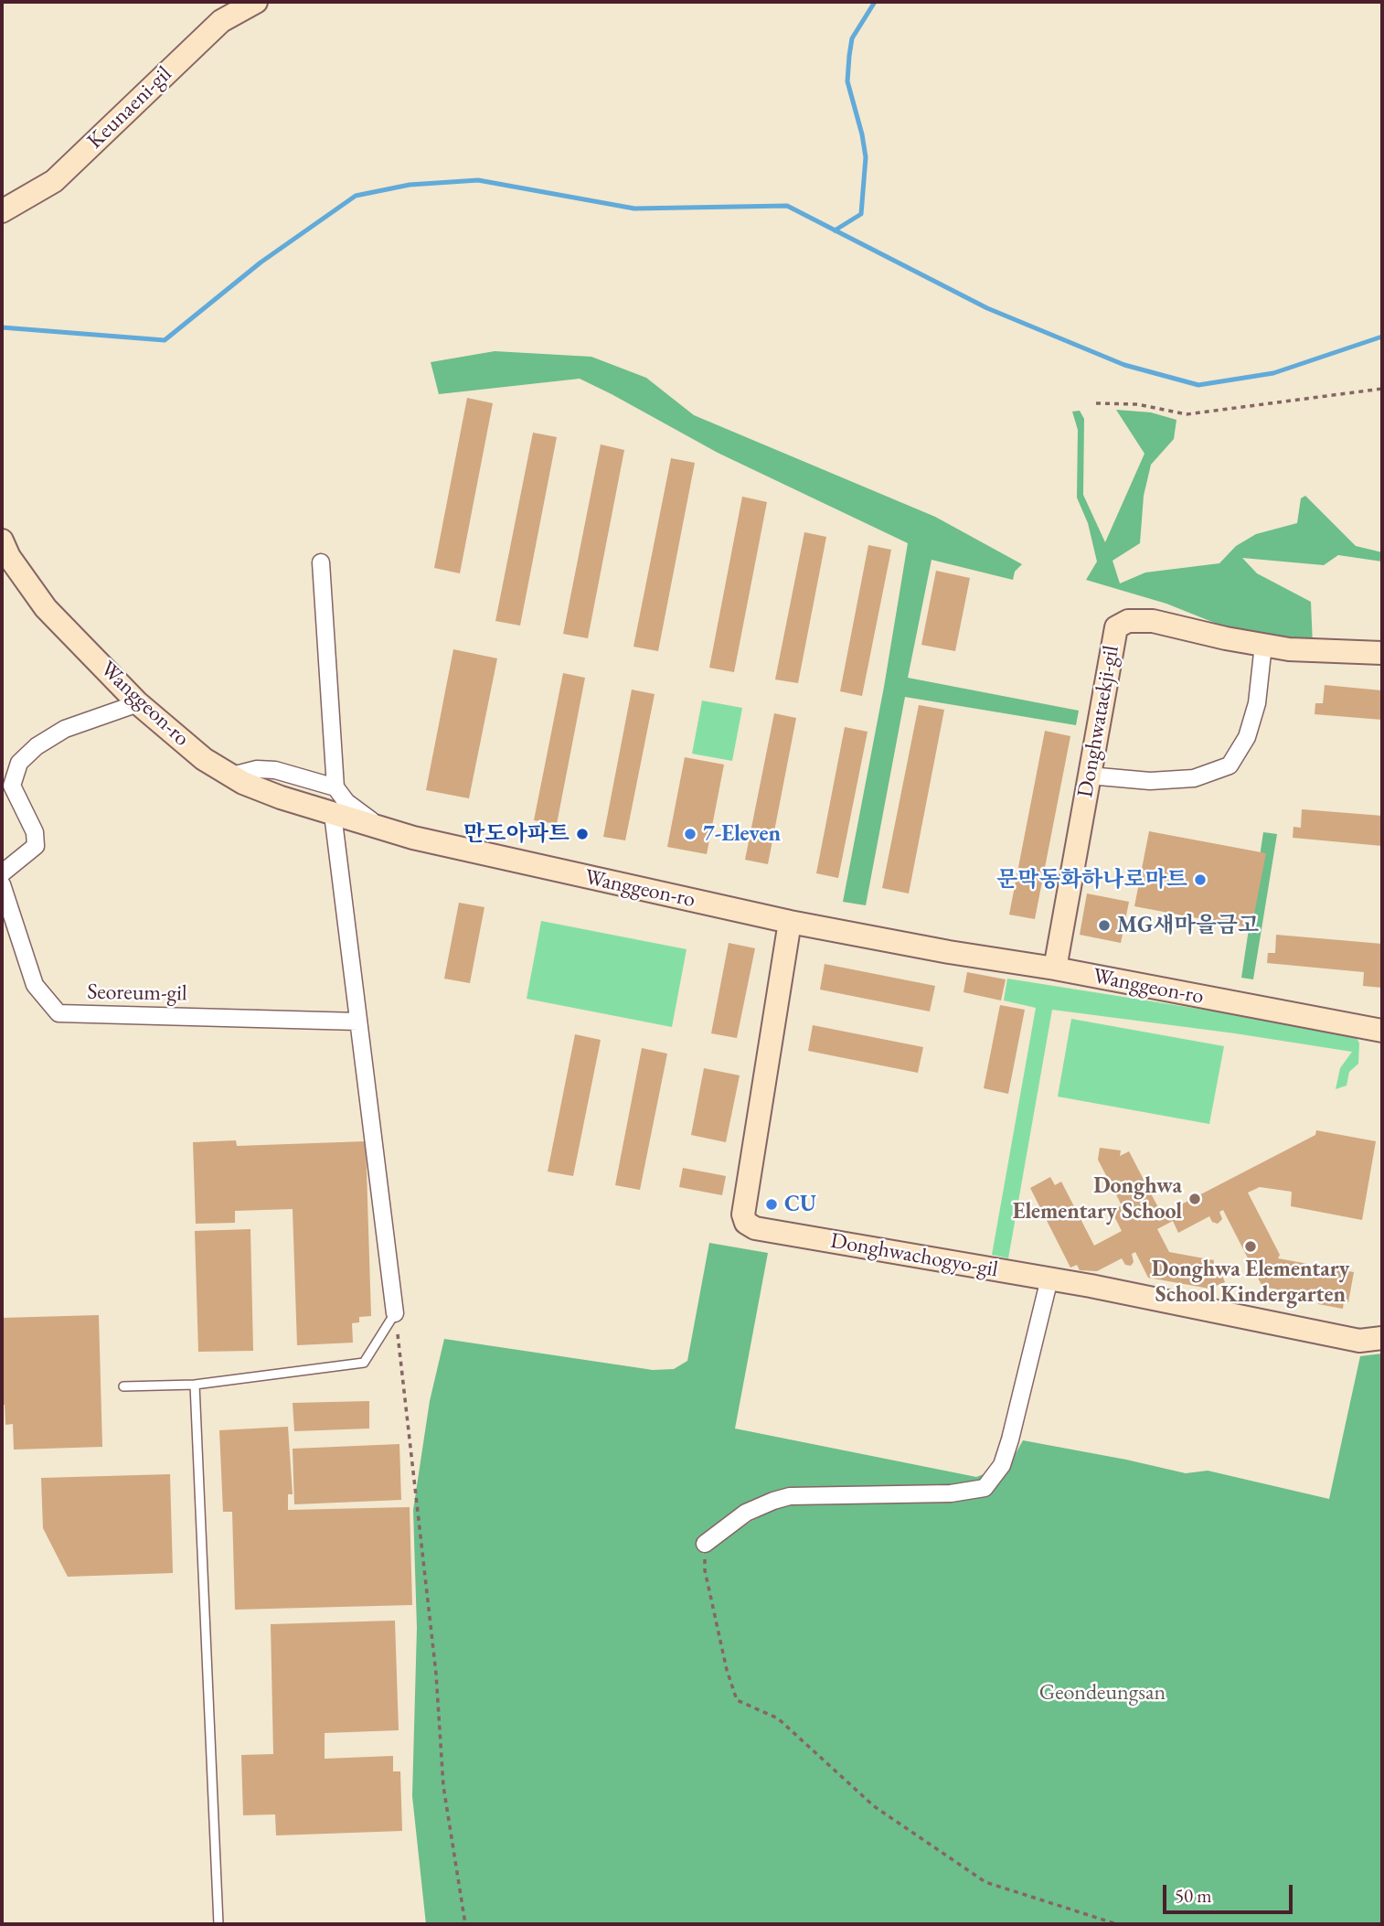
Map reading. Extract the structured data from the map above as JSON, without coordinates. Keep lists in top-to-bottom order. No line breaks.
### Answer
{"streets":{"street":["Keunaeni-gil","Wanggeon-ro","Donghwataekji-gil","Seoreum-gil","Donghwachogyo-gil"]},"crossings":[["Wanggeon-ro","Donghwataekji-gil"],["Wanggeon-ro","Donghwachogyo-gil"]],"parks":["Geondeungsan"],"places":["만도아파트","7-Eleven","문막동화하나로마트","MG새마을금고","Donghwa Elementary School","CU","Donghwa Elementary School Kindergarten"],"scale_bar":"50 m"}
